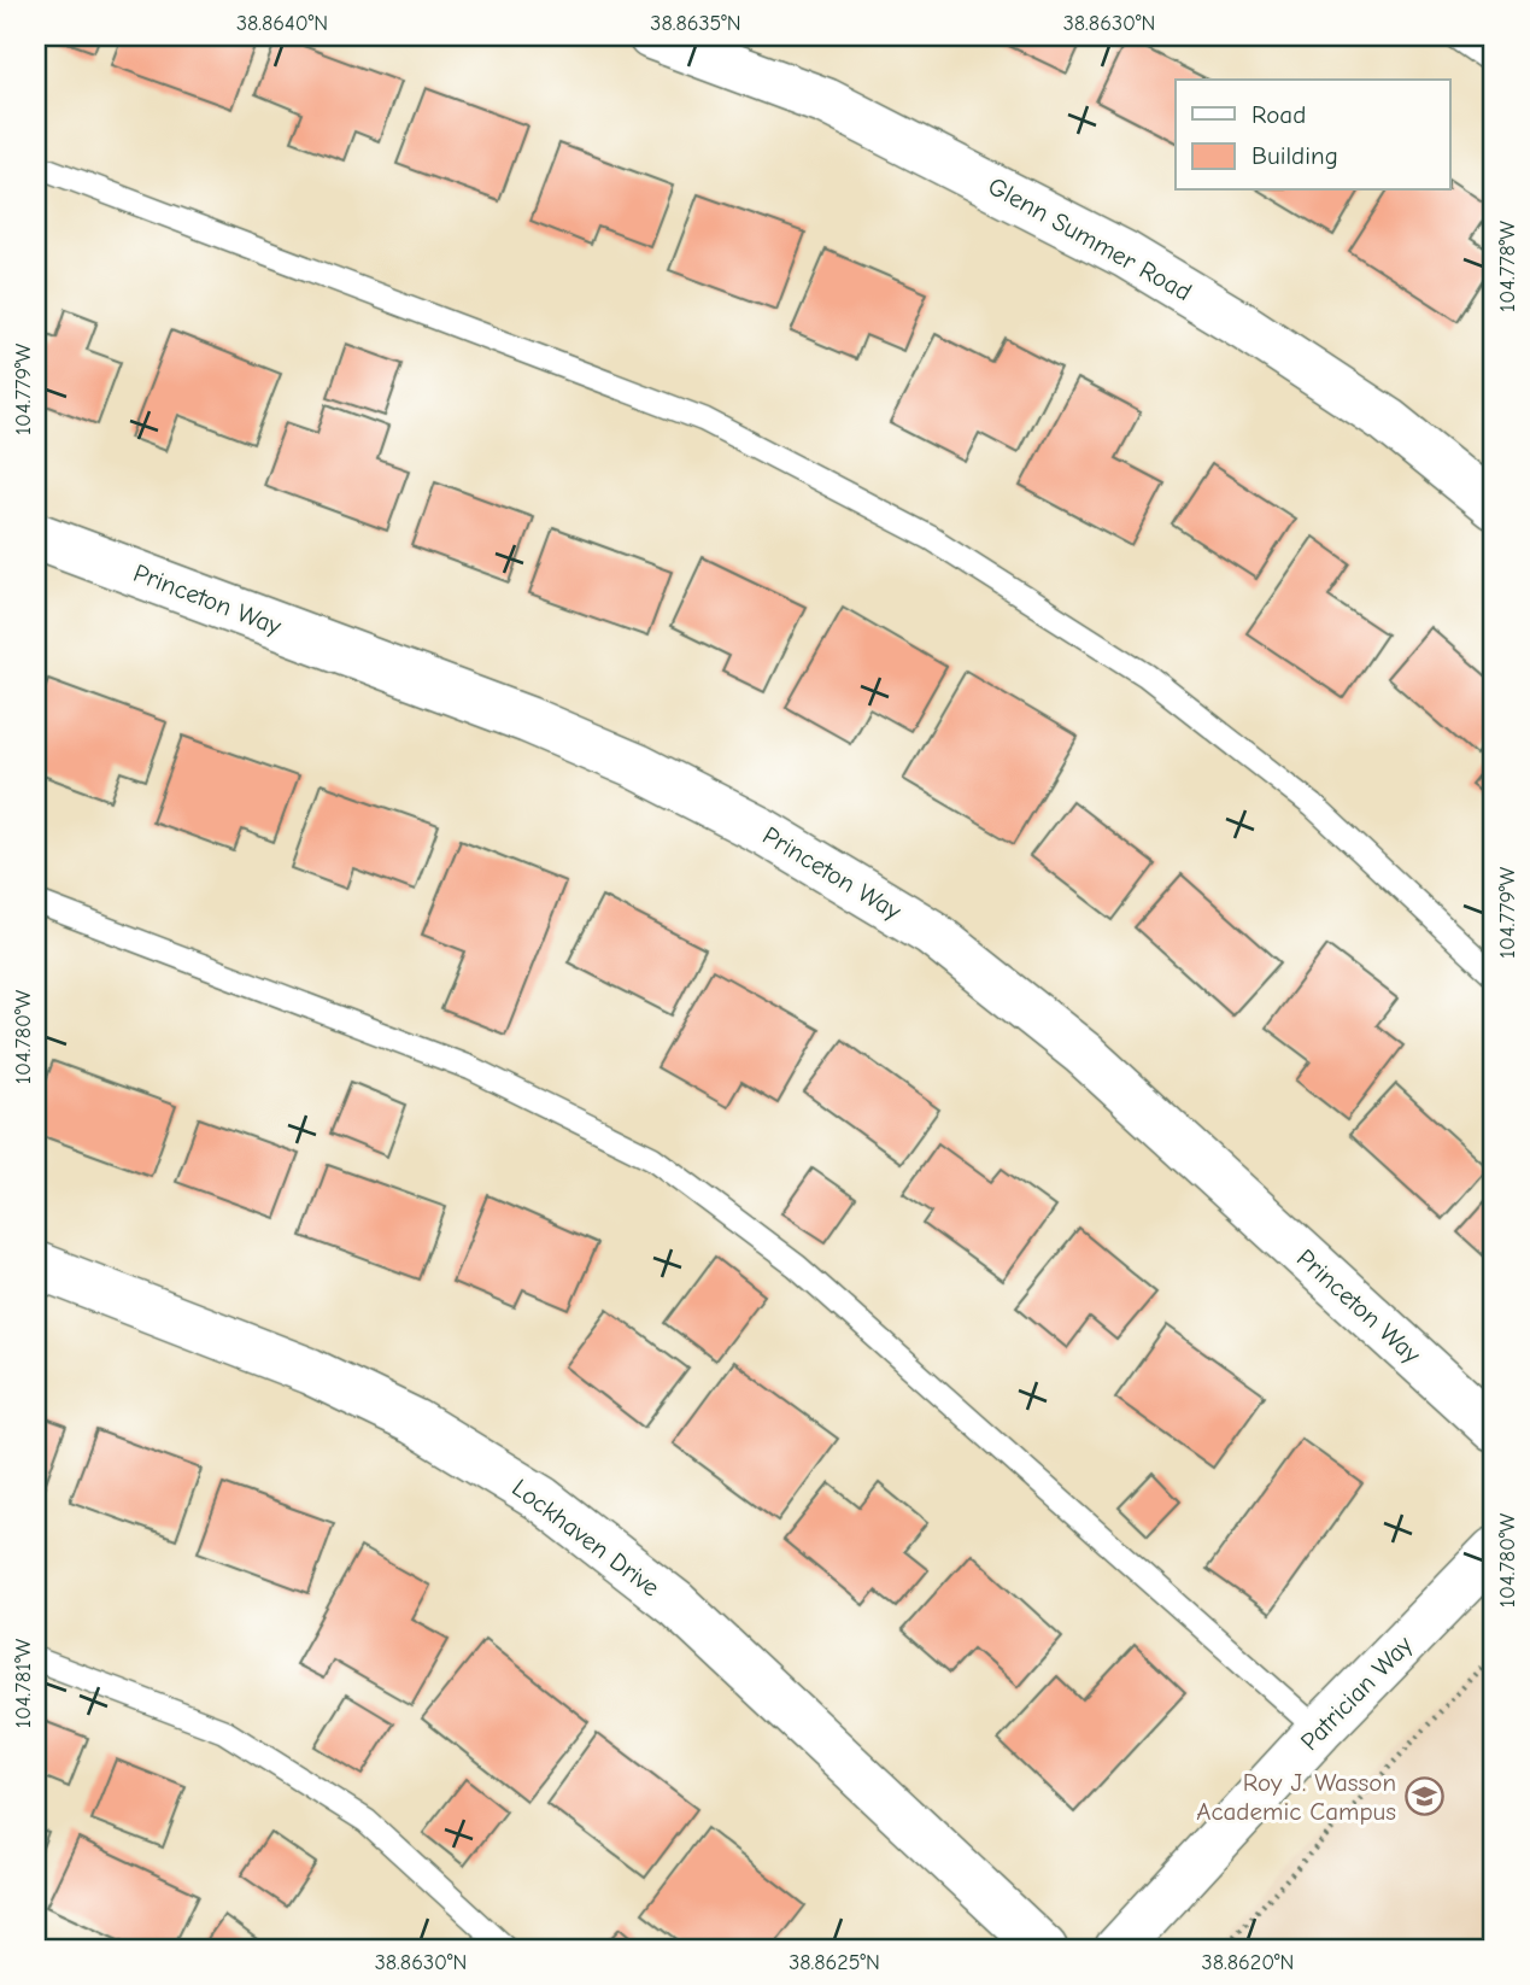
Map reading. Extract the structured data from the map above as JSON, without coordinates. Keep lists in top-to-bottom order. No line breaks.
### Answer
{"streets":{"street":["Glenn Summer Road","Princeton Way","Lockhaven Drive","Patrician Way"]},"places":{"school or university":["Roy J. Wasson Academic Campus"]},"legend":["Road","Building"],"coordinates":["38.8640°N","38.8635°N","38.8630°N","104.778°W","104.779°W","104.780°W","104.781°W","38.8625°N","38.8620°N"]}
